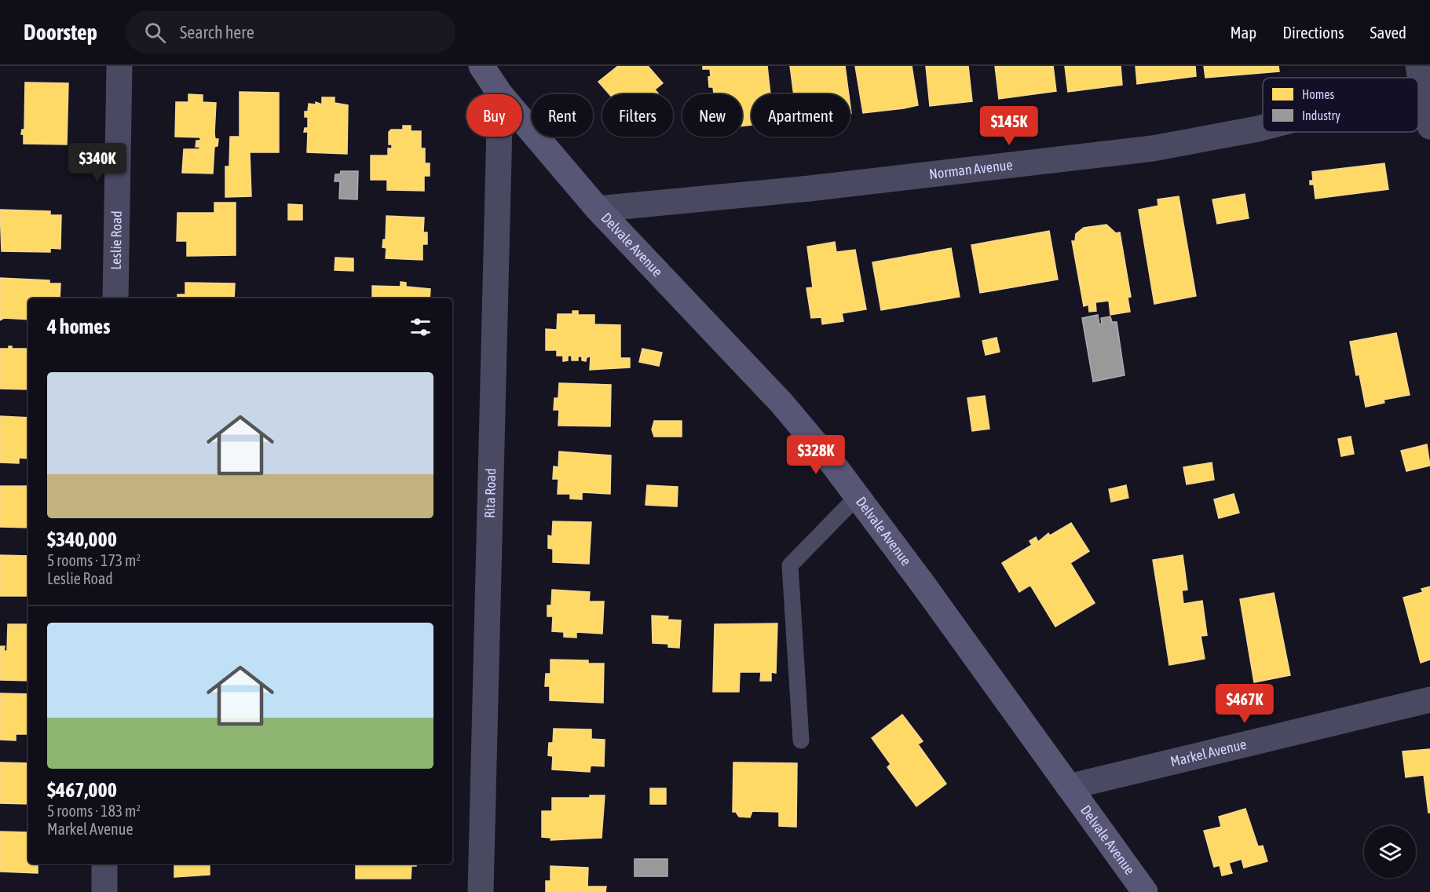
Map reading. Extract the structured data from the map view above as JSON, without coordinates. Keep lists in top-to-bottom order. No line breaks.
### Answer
{"streets":{"street":["Norman Avenue","Leslie Road","Delvale Avenue","Rita Road","Markel Avenue"]},"crossings":[["Norman Avenue","Delvale Avenue"],["Delvale Avenue","Markel Avenue"]],"legend":["Homes","Industry"],"page":{"header":"Doorstep","search":"Search here","nav":["Map","Directions","Saved"],"chip":["Buy","Rent","Filters","New","Apartment"],"price":["$145K","$340K","$328K","$467K"],"heading":"4 homes","list":[{"name":"$340,000","note":"5 rooms · 173 m² · Leslie Road"},{"name":"$467,000","note":"5 rooms · 183 m² · Markel Avenue"}]}}
